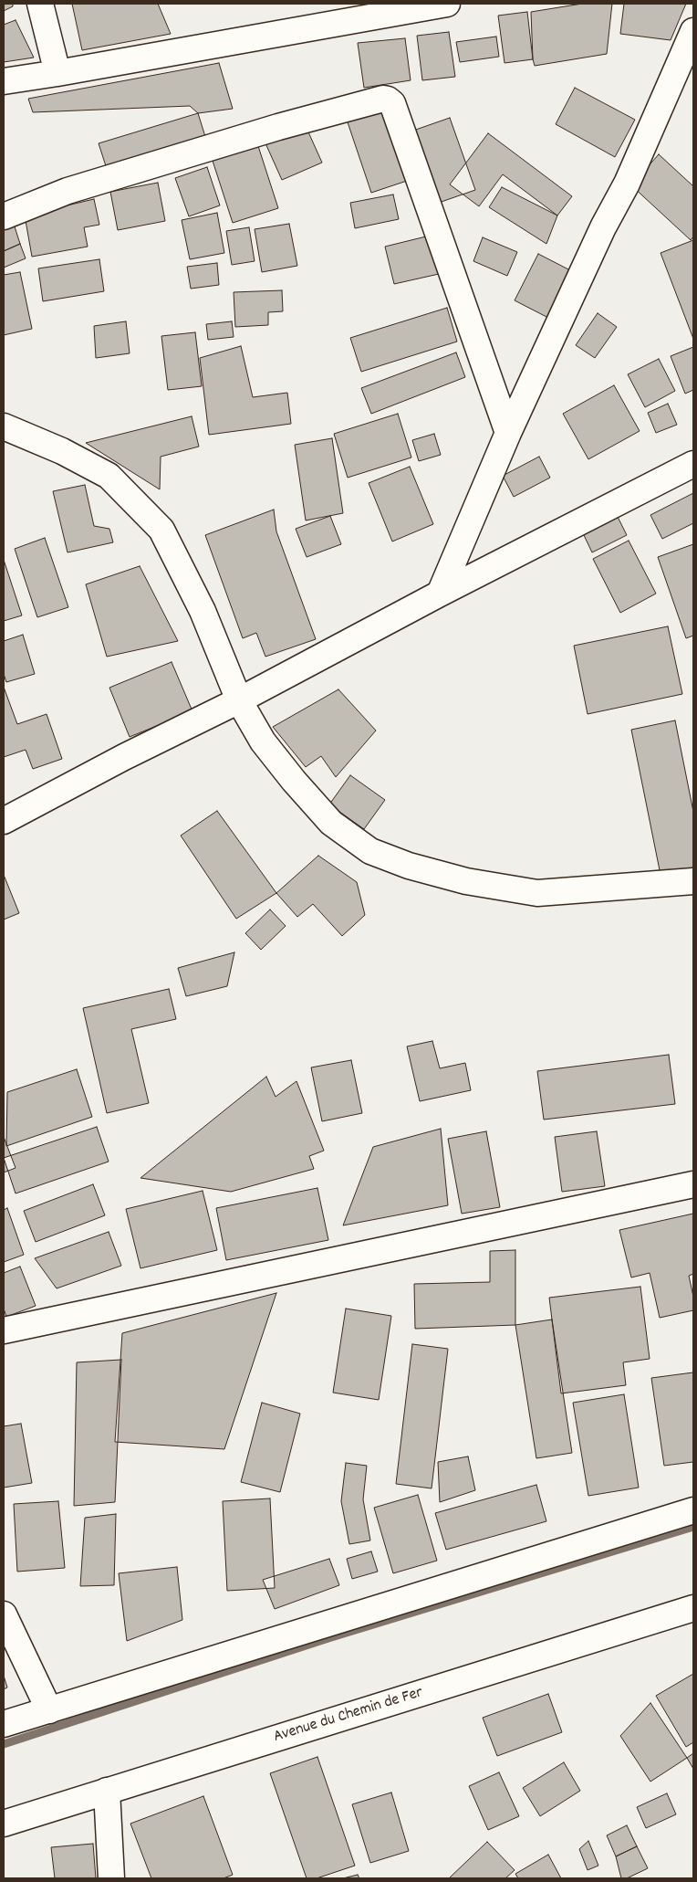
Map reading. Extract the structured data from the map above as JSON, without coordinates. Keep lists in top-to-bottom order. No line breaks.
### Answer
{"streets":{"street":["Avenue du Chemin de Fer"]}}
